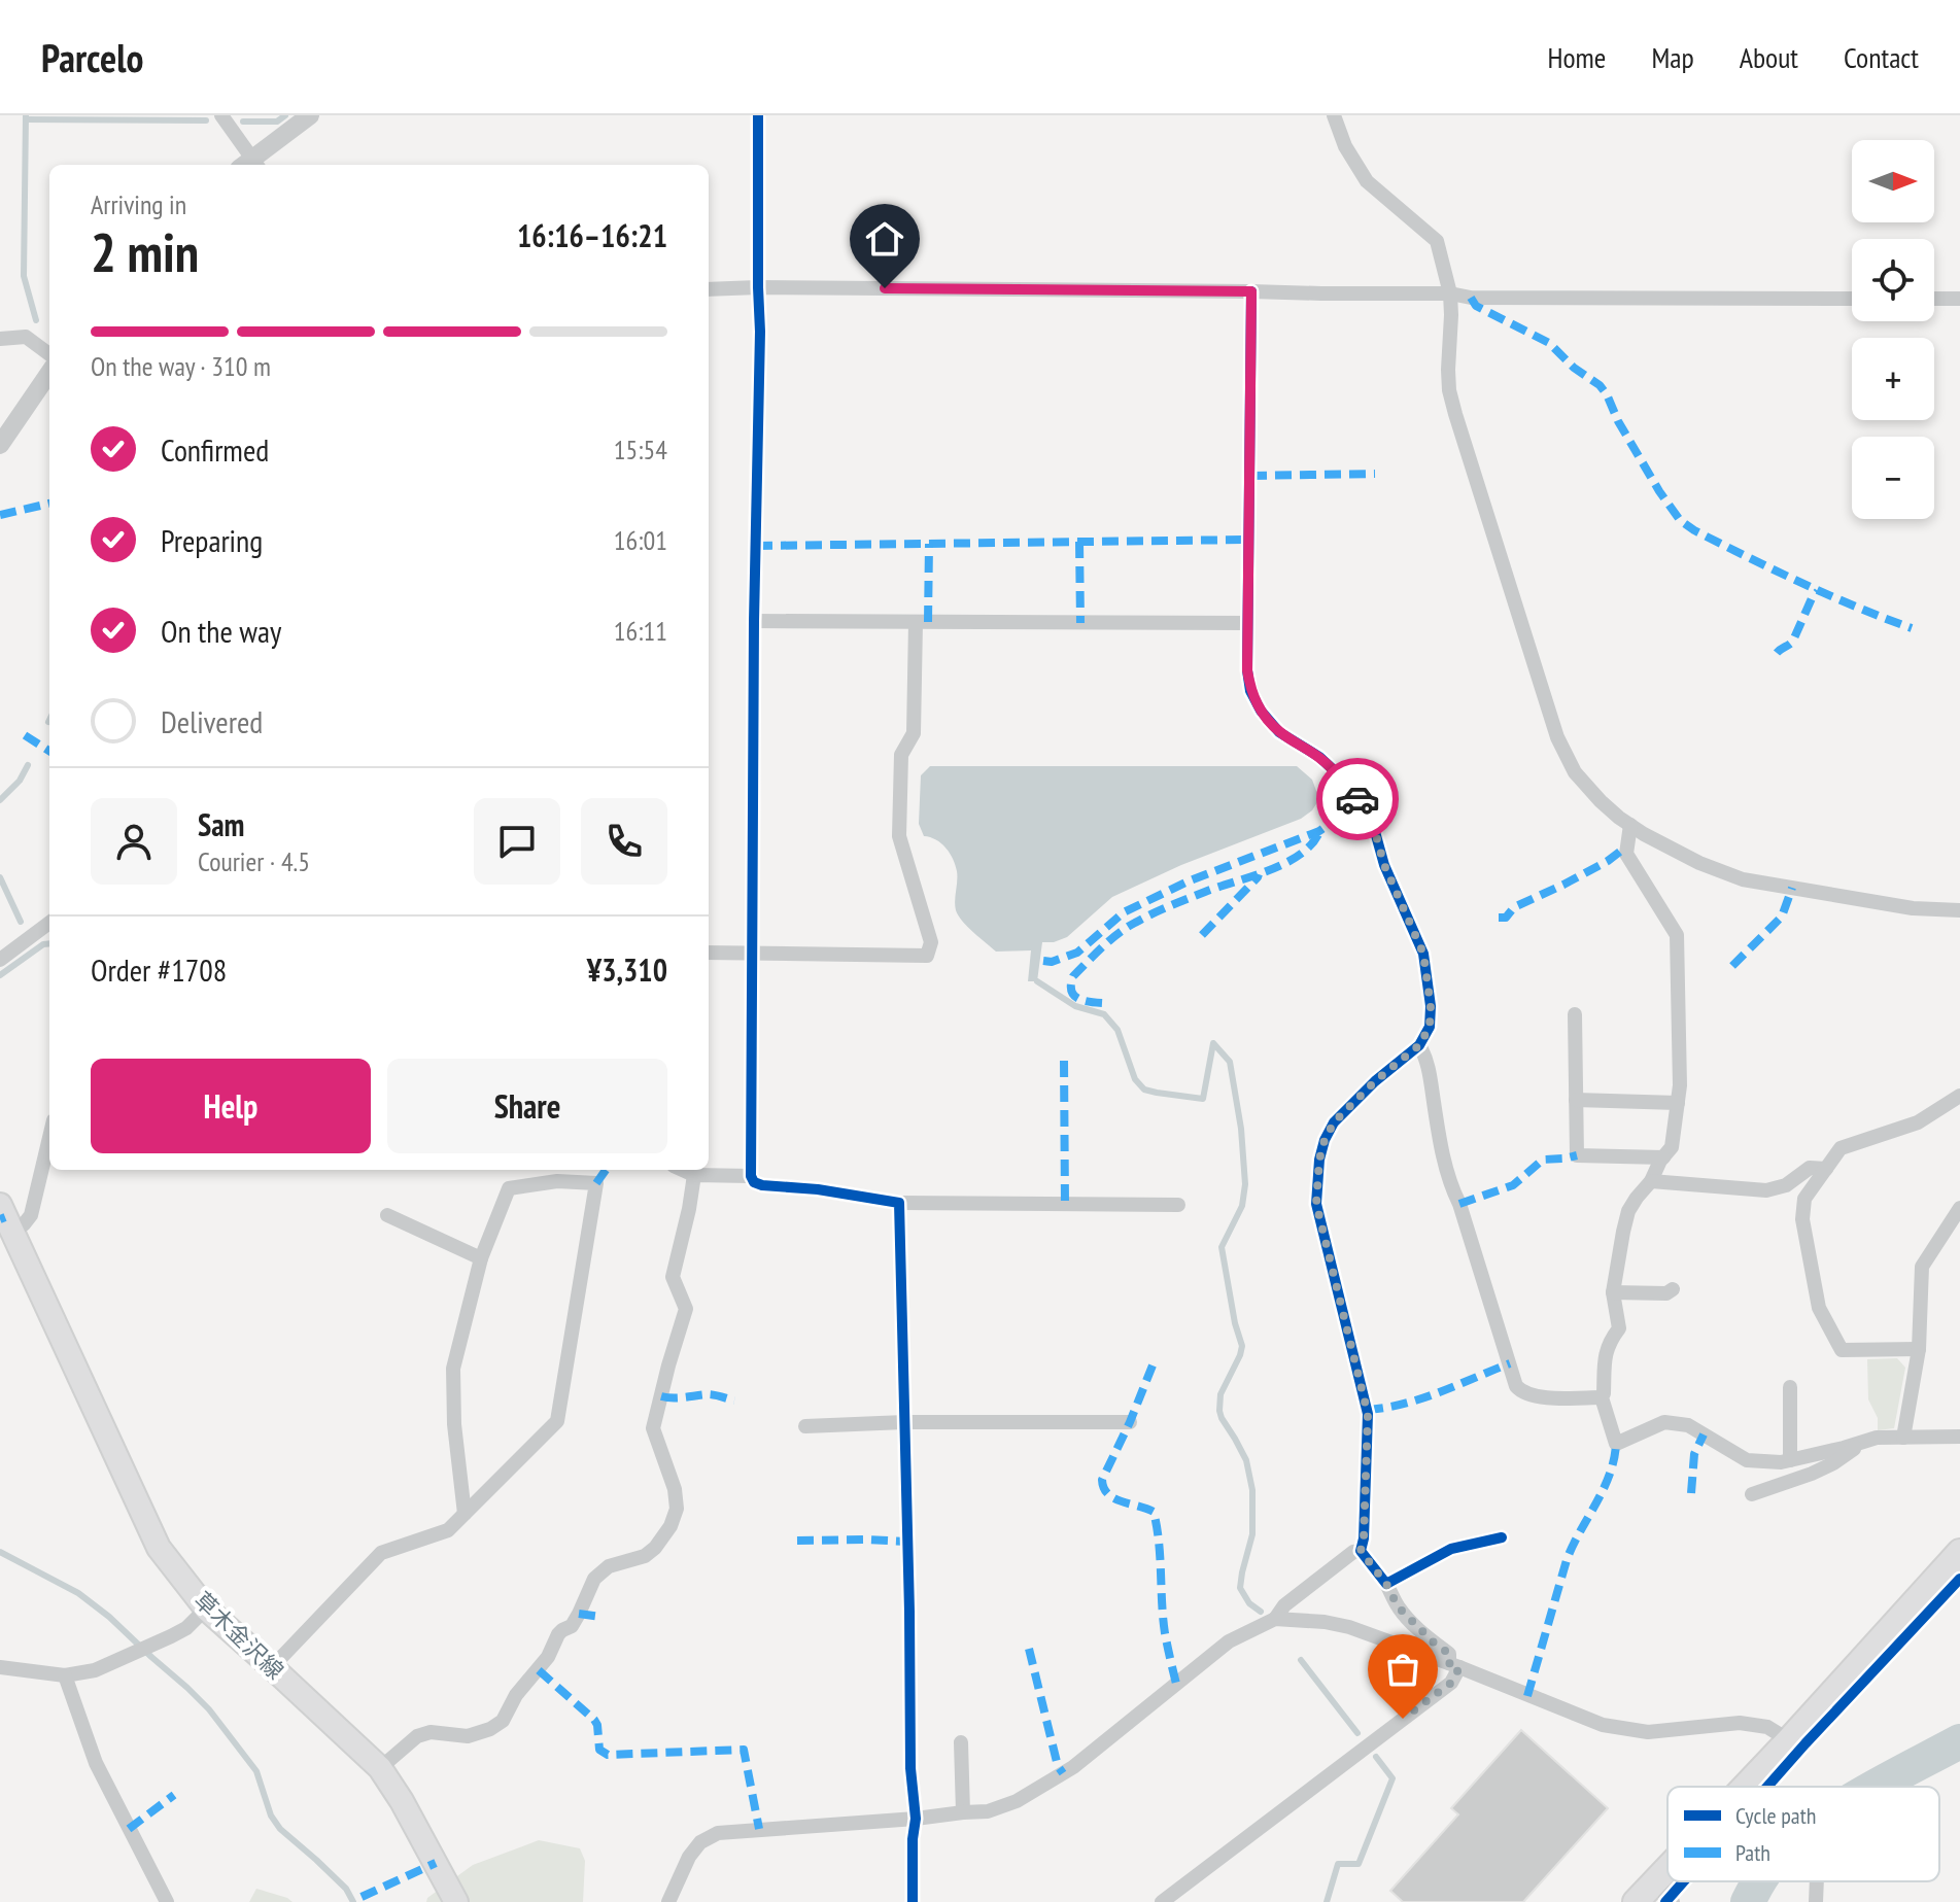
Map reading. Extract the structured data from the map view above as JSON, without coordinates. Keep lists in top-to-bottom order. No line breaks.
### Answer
{"streets":{"main road":["草木金沢線"]},"legend":["Cycle path","Path"],"north":"right","page":{"header":"Parcelo","nav":["Home","Map","About","Contact"],"map_buttons":["+","−"],"heading":["2 min","Arriving in","16:16–16:21"],"panel":["Sam","Courier · 4.5","Order #1708","¥3,310"],"bar":"On the way · 310 m","list":[["Confirmed","15:54"],["Preparing","16:01"],["On the way","16:11"],"Delivered"],"buttons":["Help","Share"]}}
